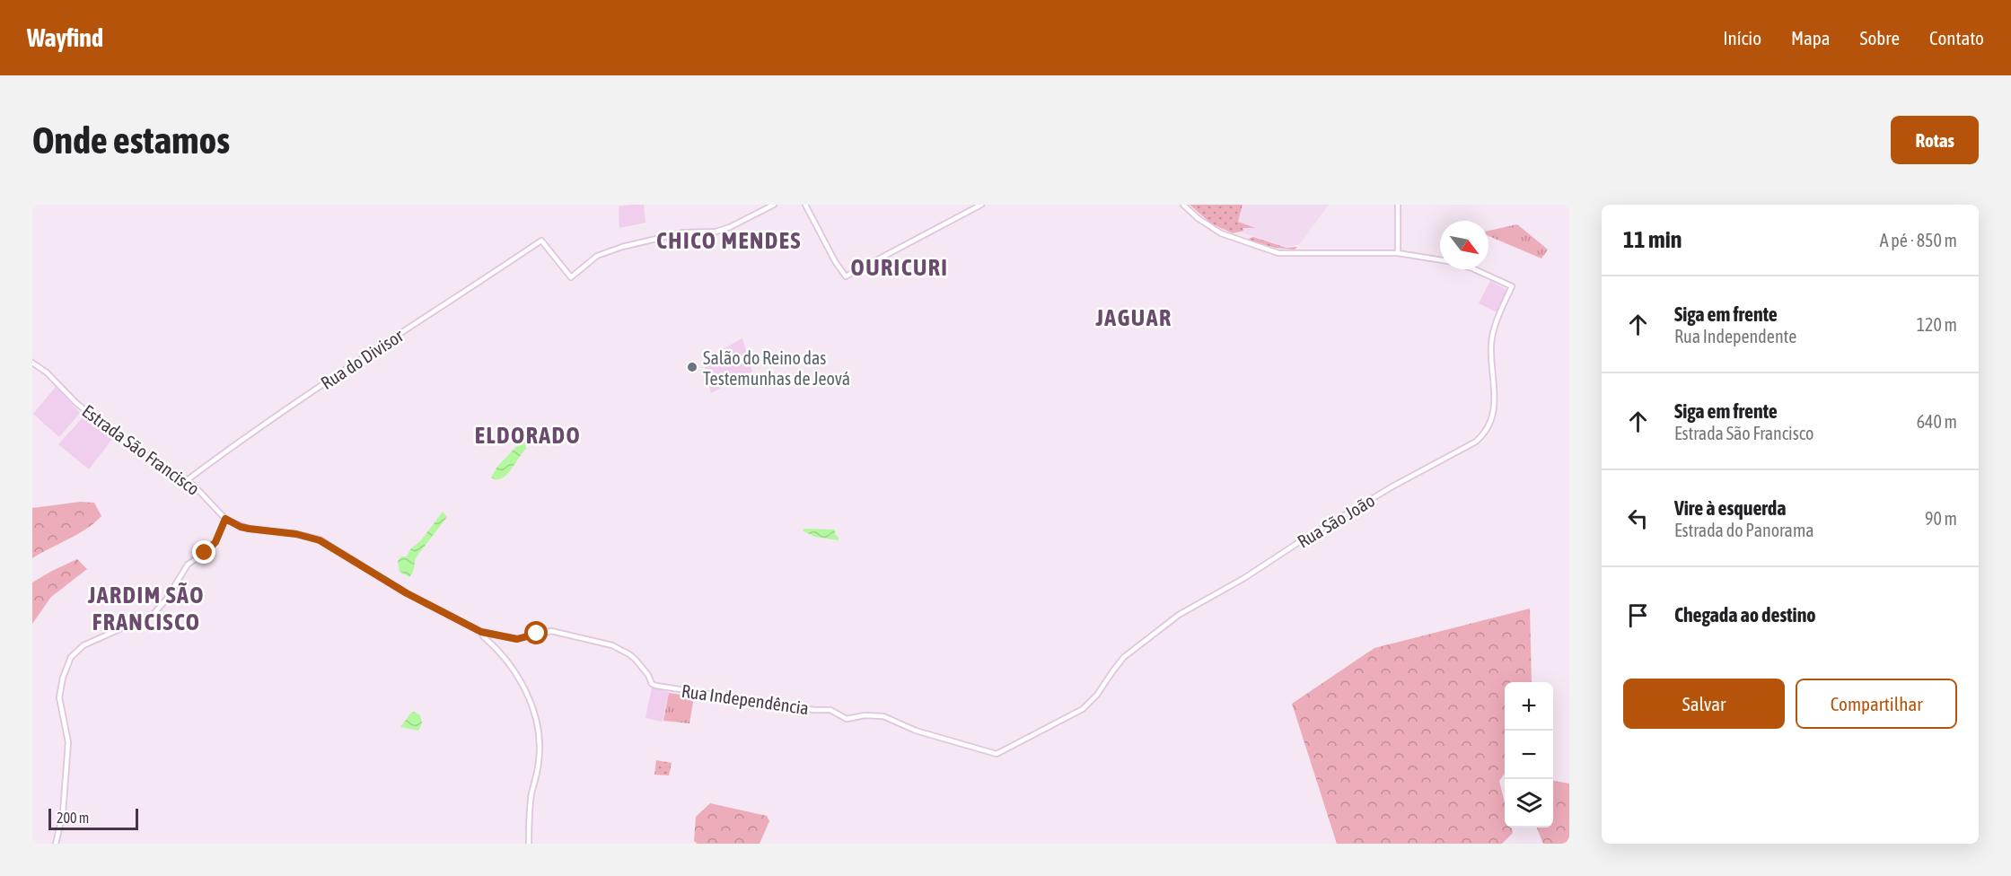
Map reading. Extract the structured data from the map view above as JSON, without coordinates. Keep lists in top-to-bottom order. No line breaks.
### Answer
{"streets":{"street":["Rua do Divisor","Estrada São Francisco","Rua São João","Rua Independência"]},"crossings":[["Rua do Divisor","Estrada São Francisco"],["Estrada São Francisco","Rua Independência"],["Rua São João","Rua Independência"]],"districts":["CHICO MENDES","OURICURI","JAGUAR","ELDORADO","JARDIM SÃO FRANCISCO"],"places":["Salão do Reino das Testemunhas de Jeová"],"scale_bar":"200 m","north":"bottom right","page":{"header":"Wayfind","nav":["Início","Mapa","Sobre","Contato"],"buttons":["Rotas",["Salvar","Compartilhar"]],"title":"Onde estamos","heading":["11 min","A pé · 850 m"],"list":[["Siga em frente","Rua Independente","120 m"],["Siga em frente","Estrada São Francisco","640 m"],["Vire à esquerda","Estrada do Panorama","90 m"],"Chegada ao destino"],"map_buttons":["+","−"],"scale":"200 m"}}
